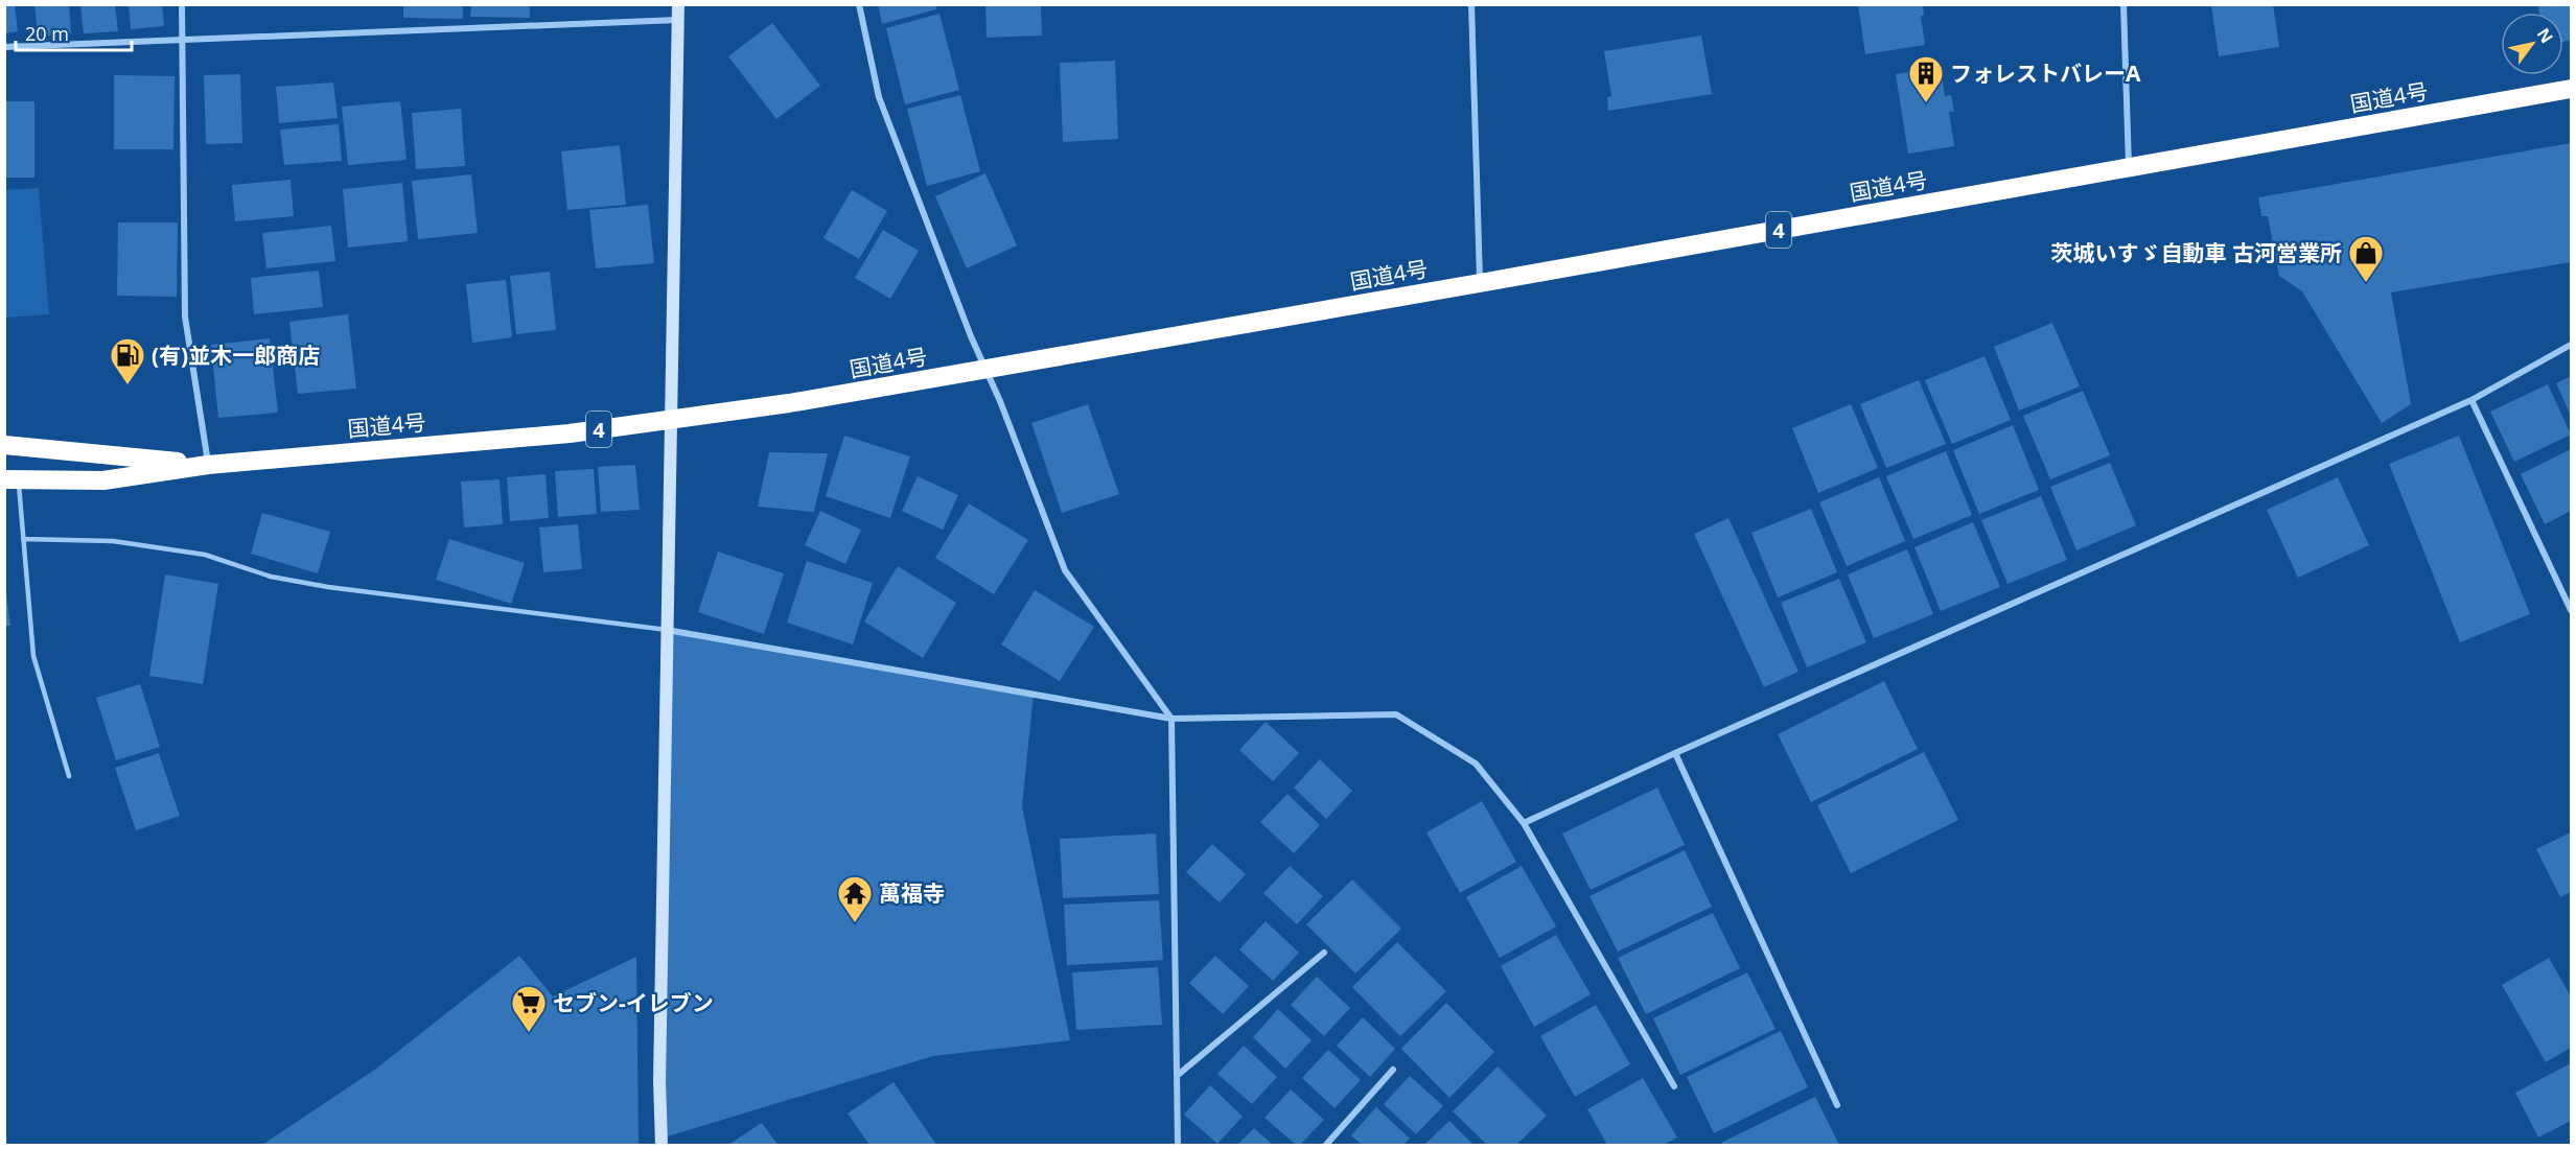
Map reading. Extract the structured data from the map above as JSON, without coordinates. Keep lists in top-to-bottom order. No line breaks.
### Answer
{"streets":{"highway":["国道4号","4"]},"places":{"building":["フォレストバレーA"],"shop":["茨城いすゞ自動車 古河営業所"],"fuel station":["(有)並木一郎商店"],"temple":["萬福寺"],"supermarket":["セブン-イレブン"]},"scale_bar":"20 m","north":"top right"}
